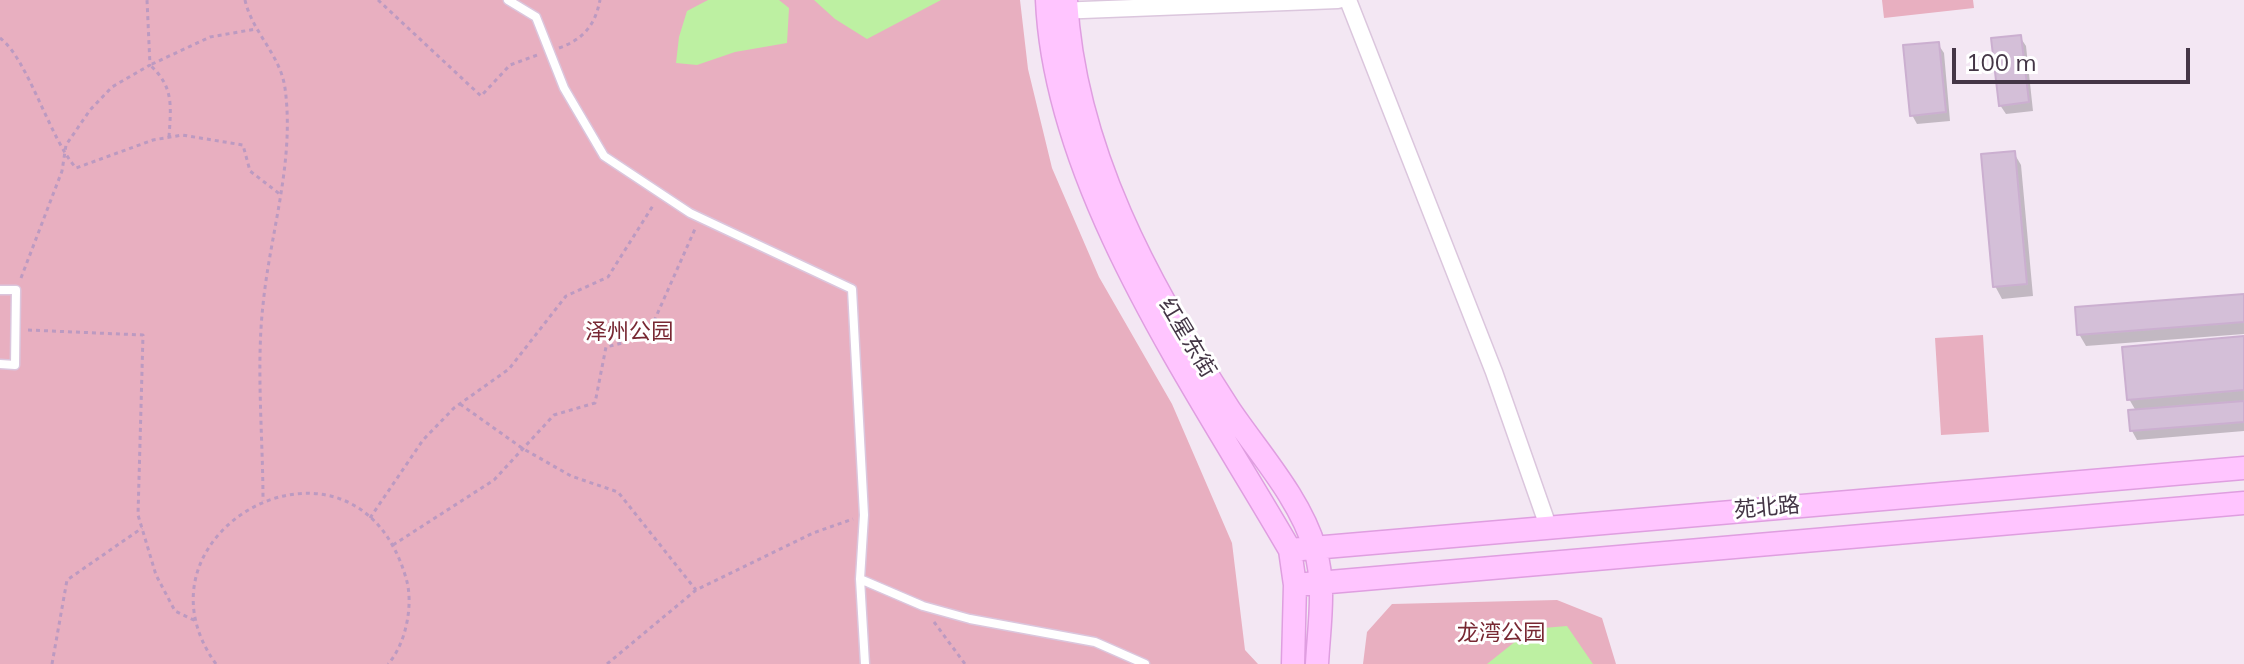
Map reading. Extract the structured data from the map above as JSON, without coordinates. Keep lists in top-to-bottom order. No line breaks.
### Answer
{"streets":{"main road":["红星东街","苑北路"]},"crossings":[["红星东街","苑北路"]],"parks":["泽州公园","龙湾公园"],"scale_bar":"100 m"}
